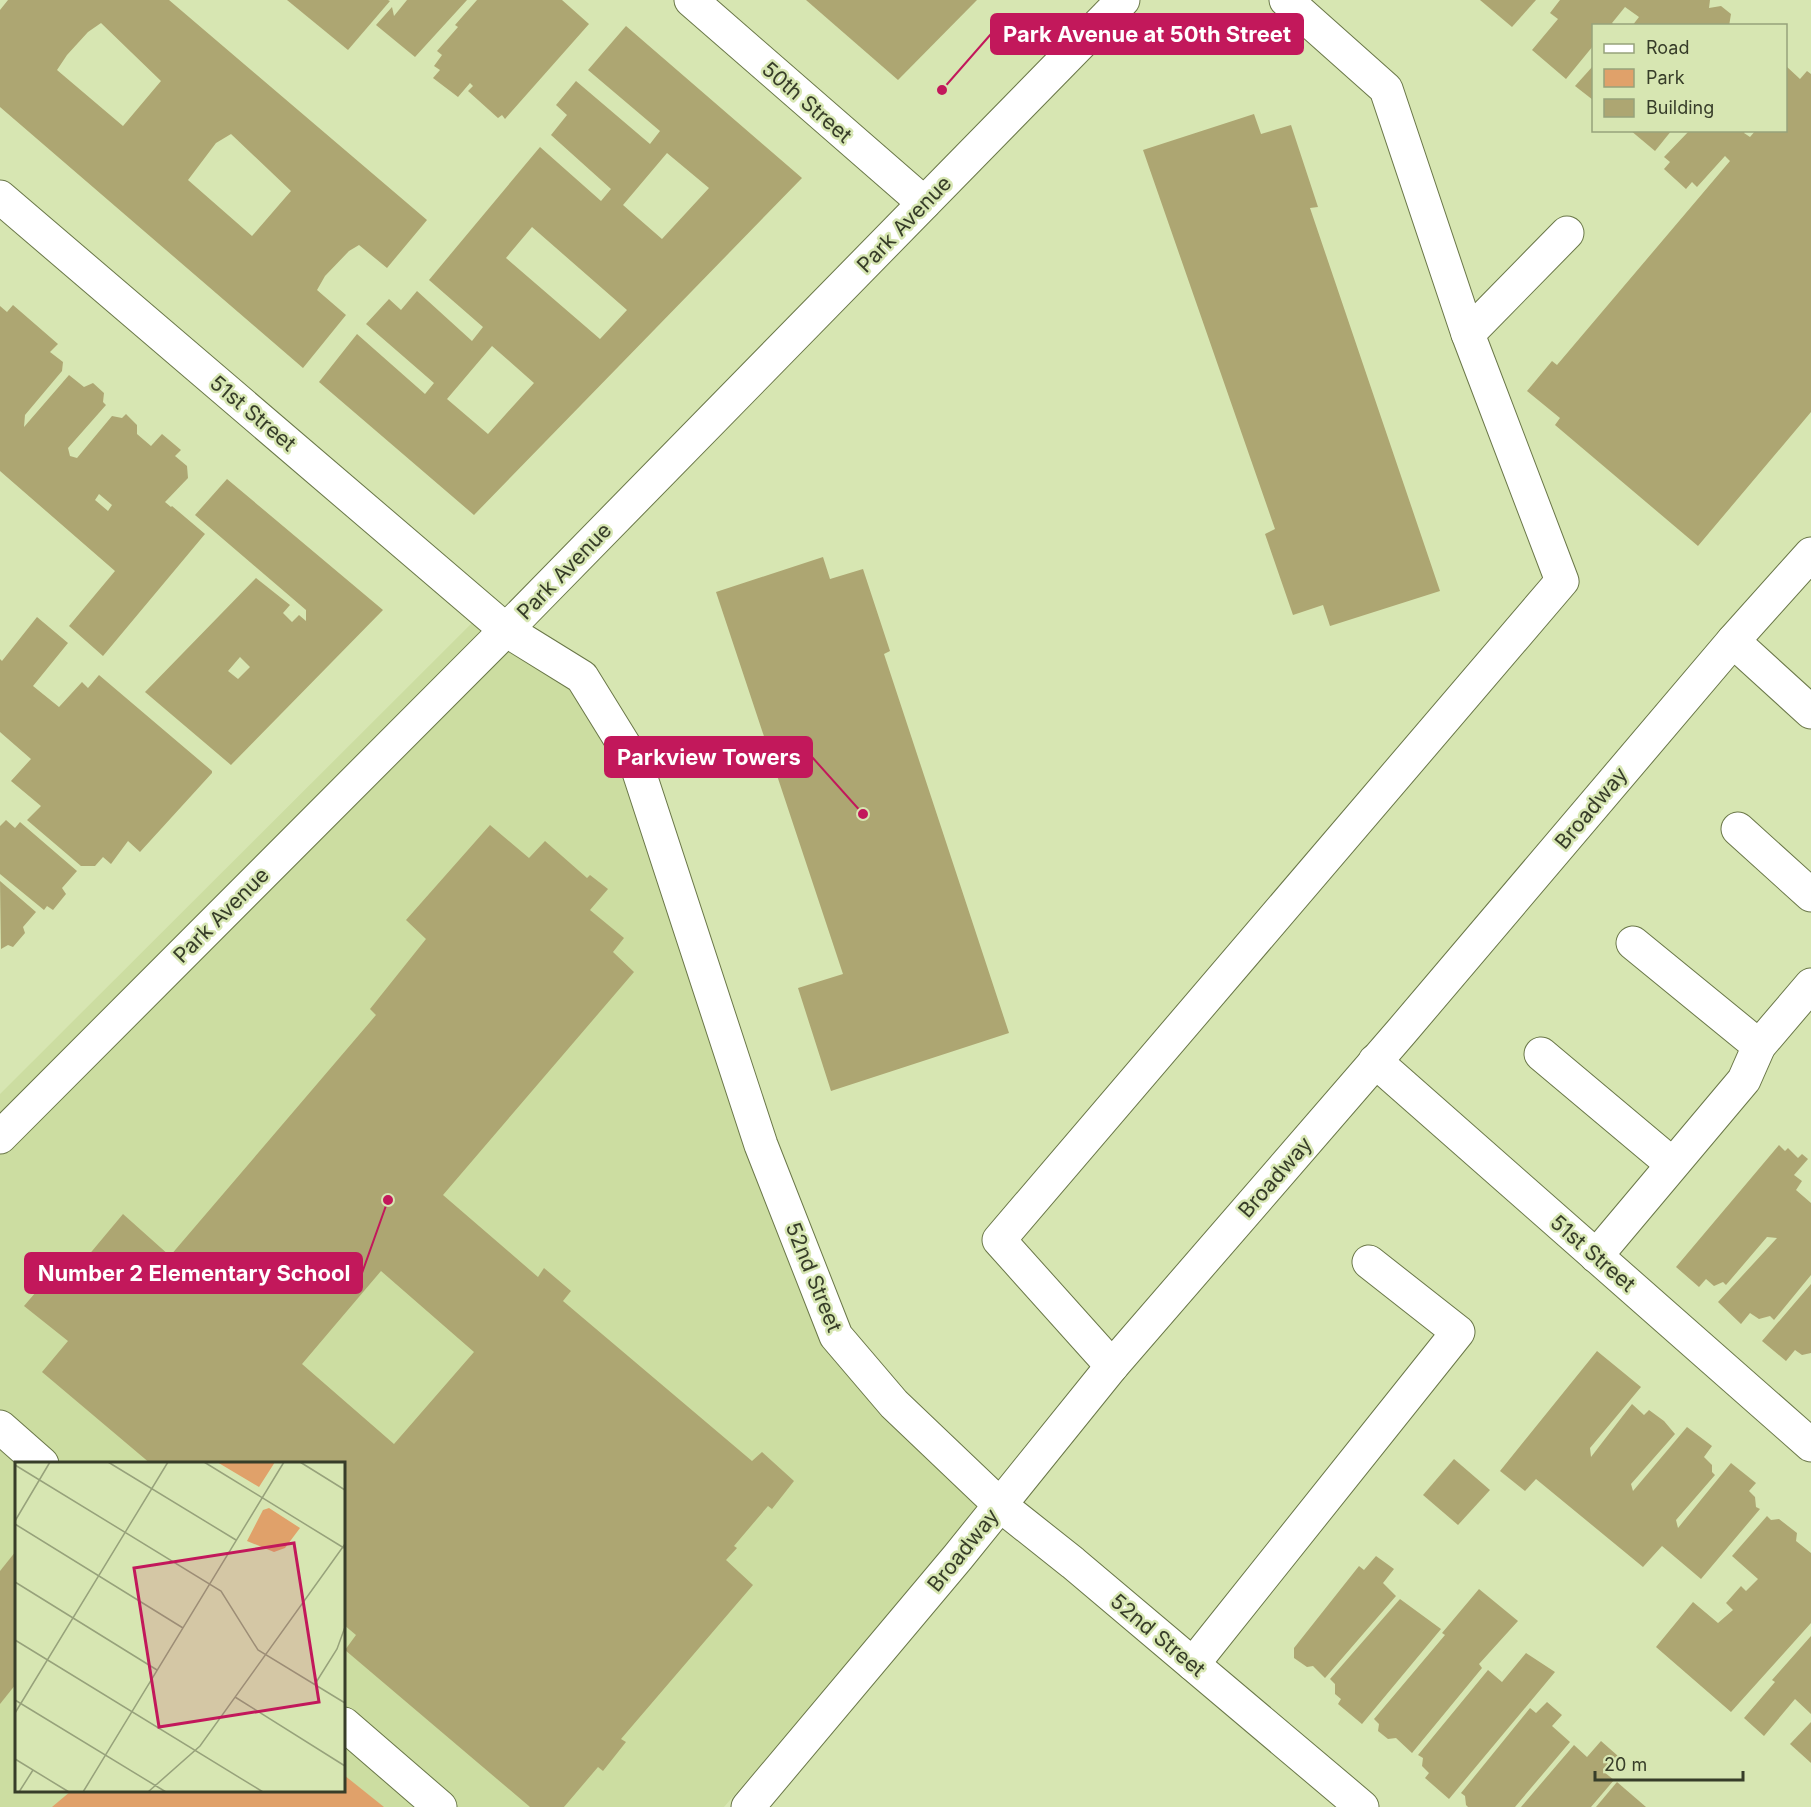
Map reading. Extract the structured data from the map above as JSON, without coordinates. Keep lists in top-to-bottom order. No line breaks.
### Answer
{"streets":{"street":["50th Street","Park Avenue","51st Street","Broadway","52nd Street"]},"crossings":[["50th Street","Park Avenue"],["Park Avenue","51st Street"],["Park Avenue","52nd Street"],["51st Street","Broadway"],["51st Street","52nd Street"],["Broadway","52nd Street"]],"places":["Park Avenue at 50th Street","Parkview Towers","Number 2 Elementary School"],"legend":["Road","Park","Building"],"scale_bar":"20 m"}
